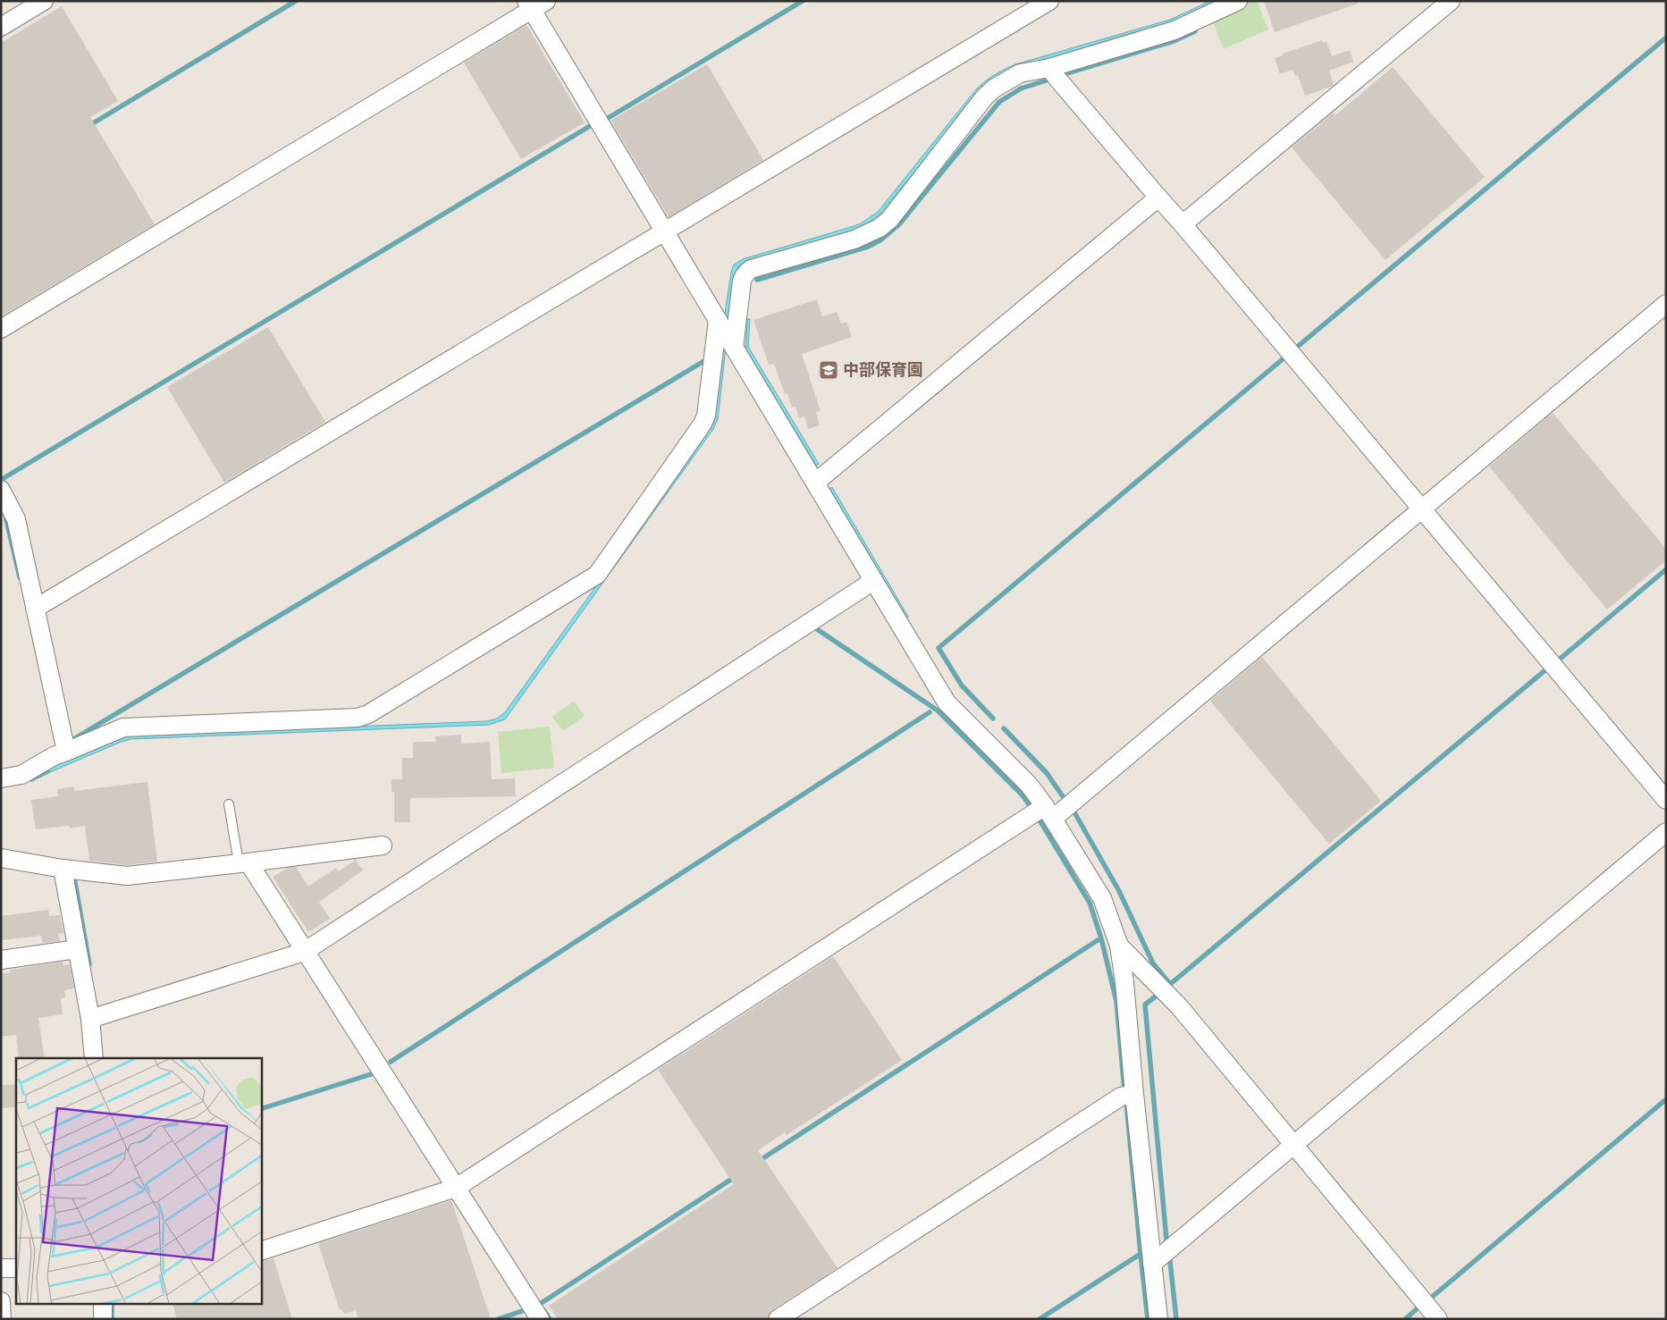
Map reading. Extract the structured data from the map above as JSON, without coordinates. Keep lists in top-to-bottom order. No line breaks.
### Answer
{"places":{"school or university":["中部保育園"]}}
